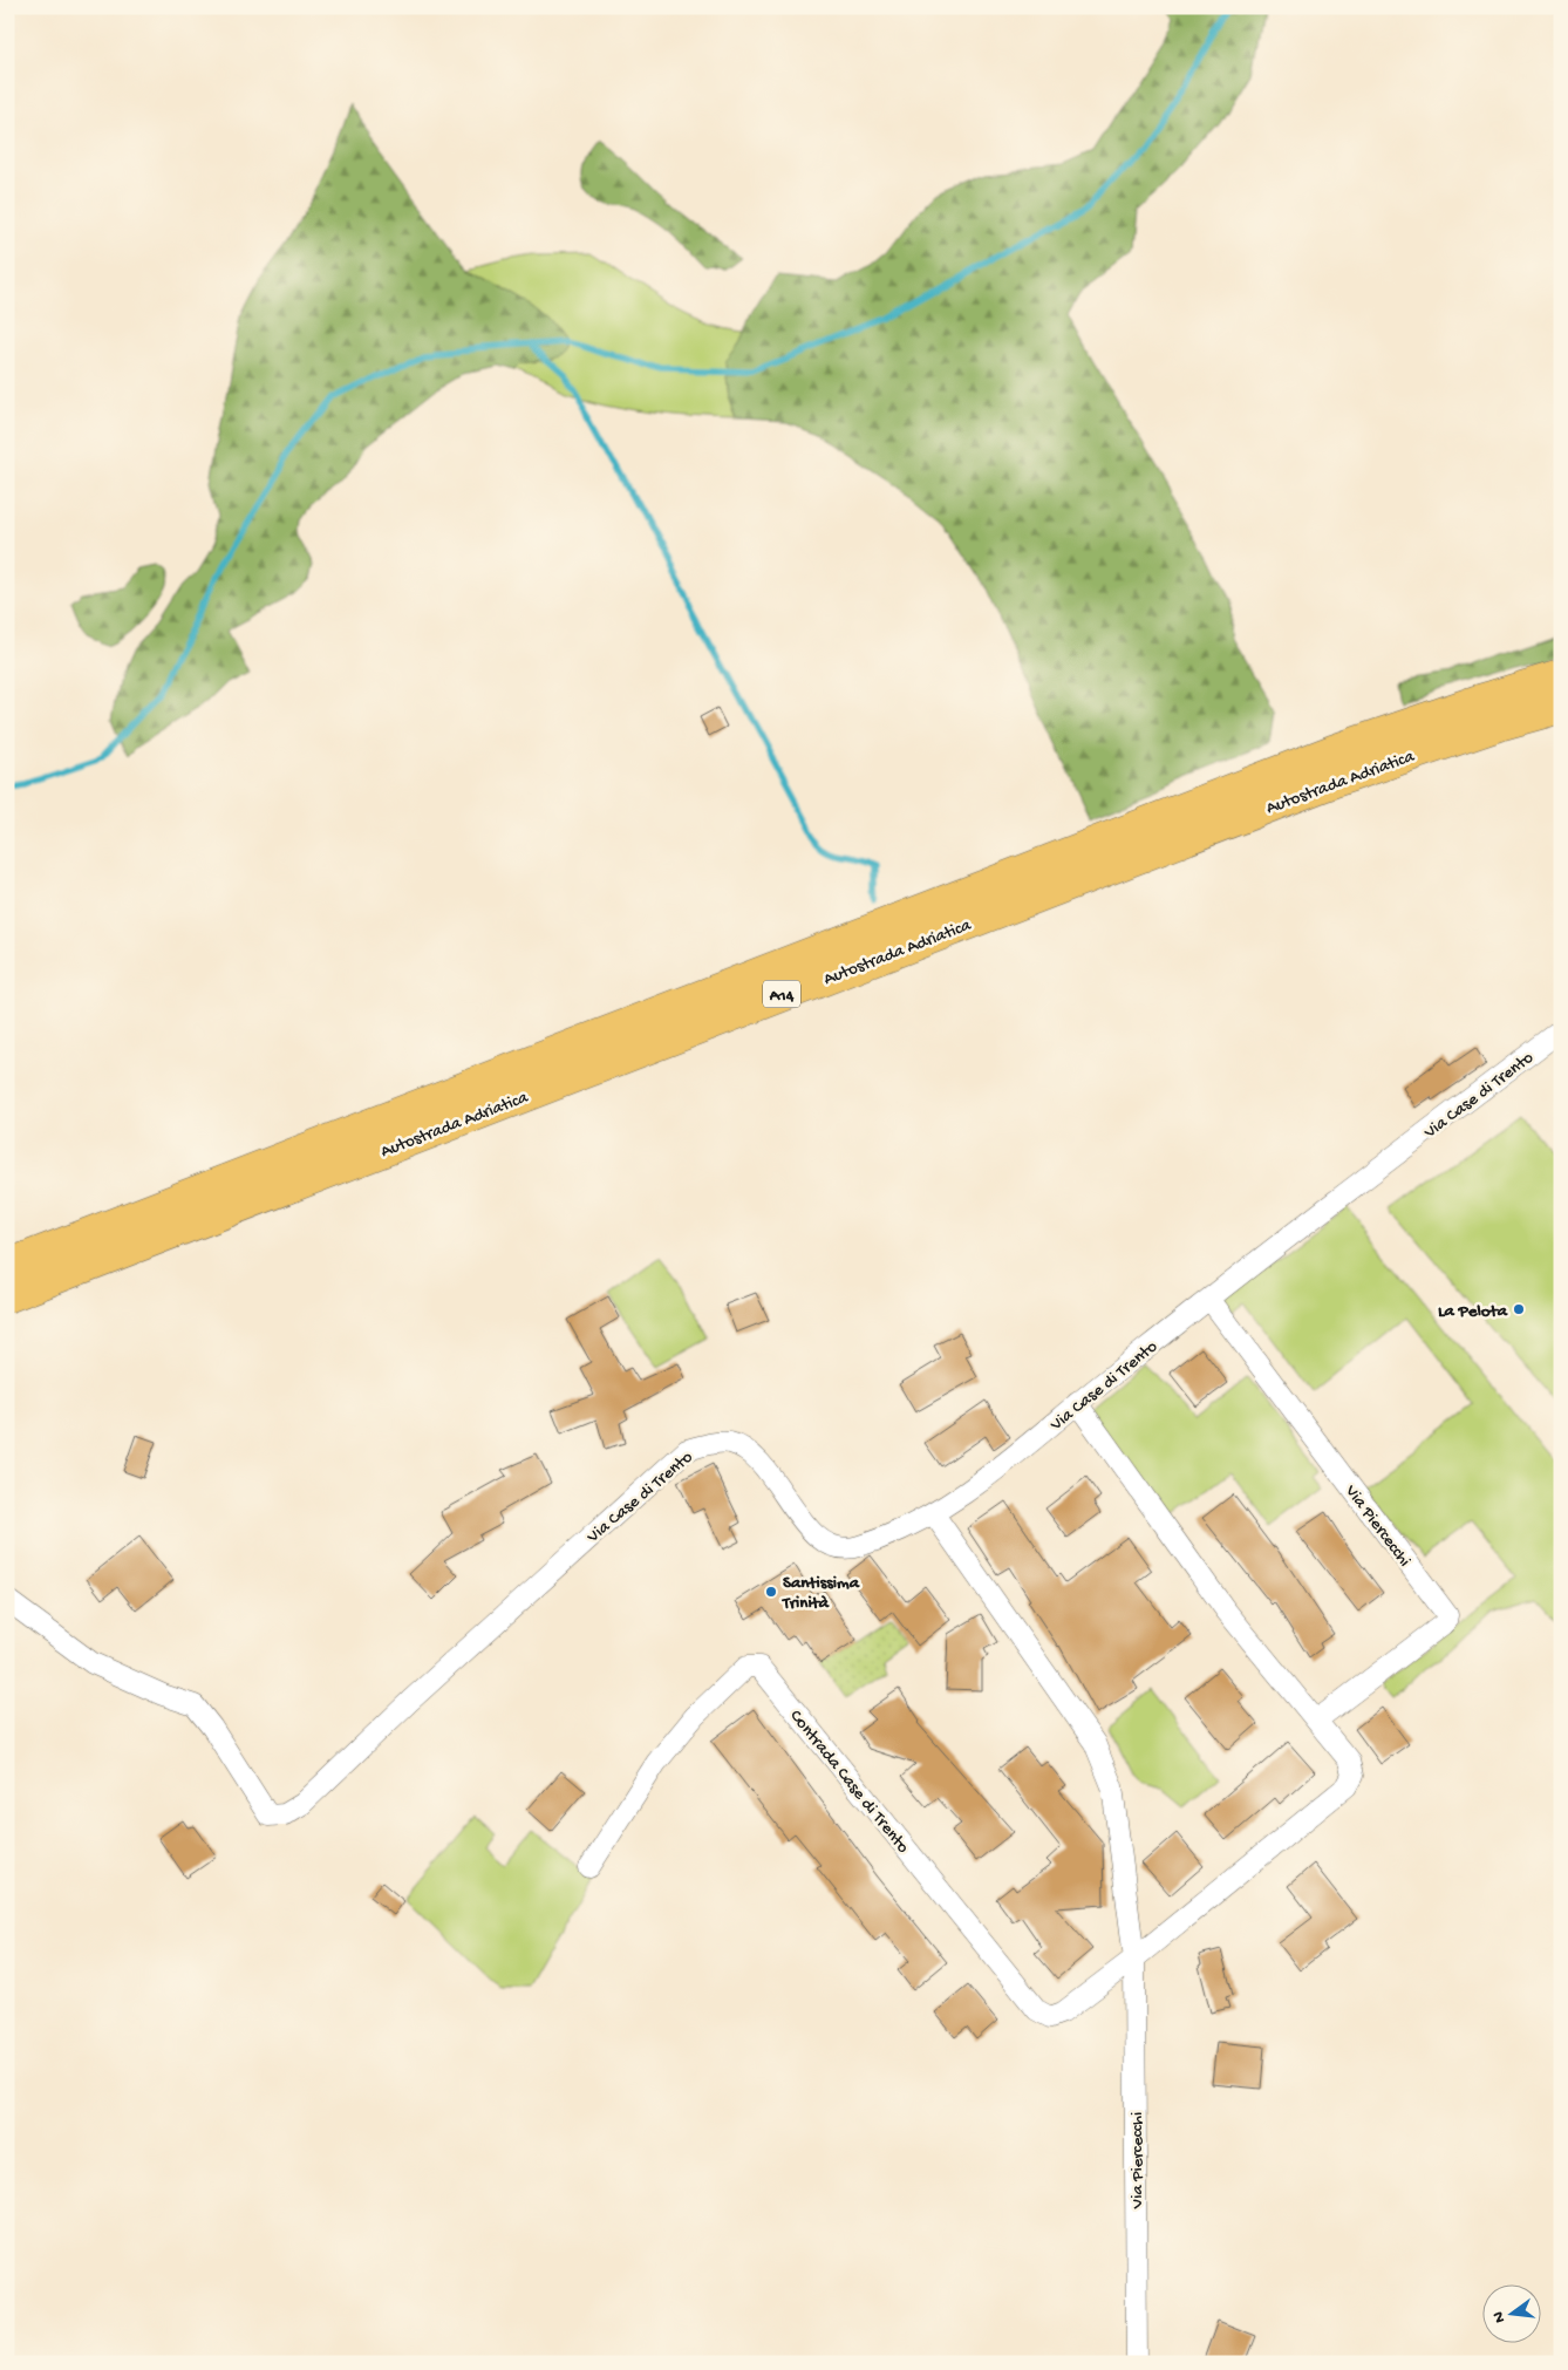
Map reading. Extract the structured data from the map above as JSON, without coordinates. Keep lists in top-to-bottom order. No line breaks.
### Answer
{"streets":{"highway":["Autostrada Adriatica","A14"],"street":["Via Case di Trento","Via Piercecchi","Contrada Case di Trento"]},"crossings":[["Via Case di Trento","Via Piercecchi"],["Via Piercecchi","Contrada Case di Trento"]],"places":["La Pelota","Santissima Trinità"],"north":"left"}
